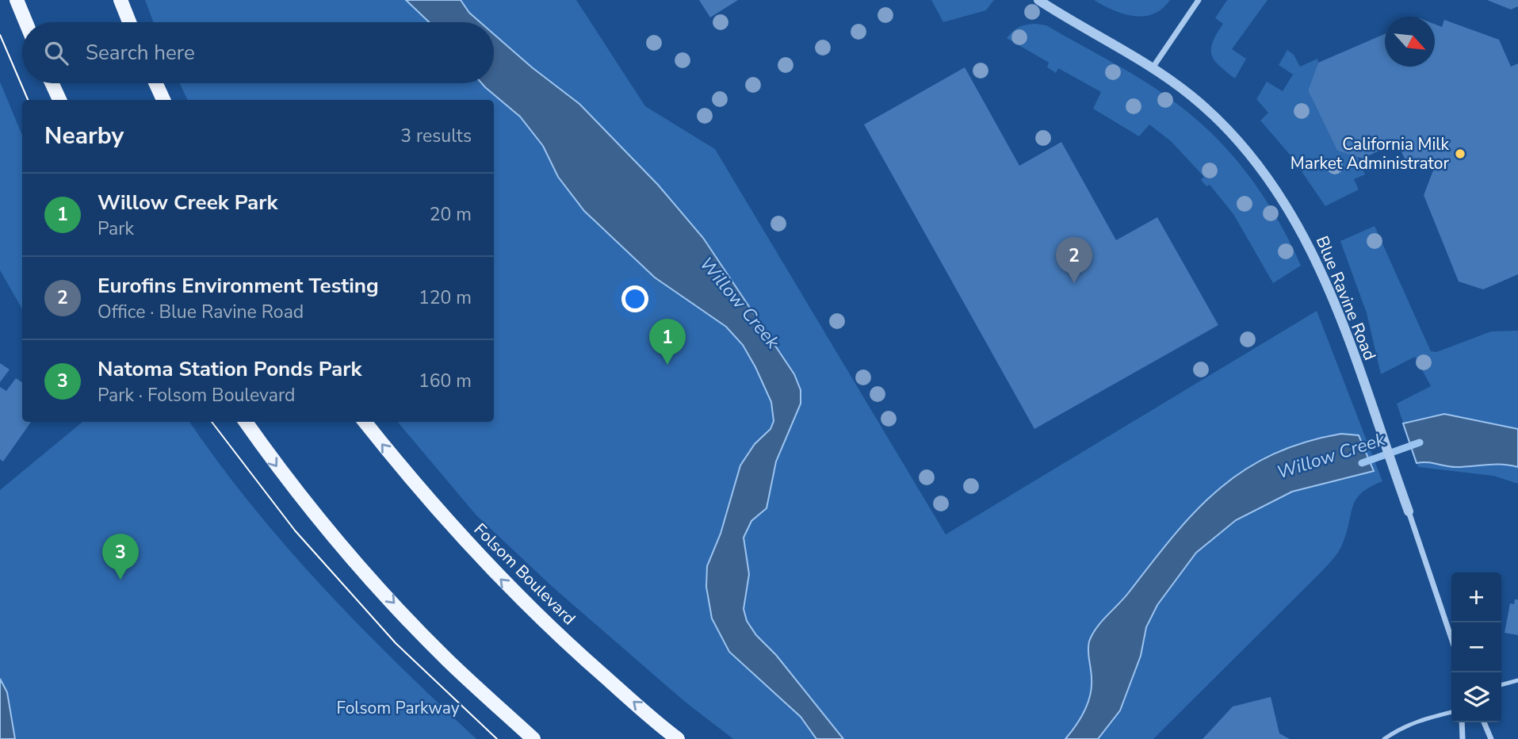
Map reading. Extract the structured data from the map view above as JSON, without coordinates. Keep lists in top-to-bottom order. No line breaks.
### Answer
{"streets":{"main road":["Folsom Boulevard"],"street":["Blue Ravine Road"]},"water":["Willow Creek"],"parks":["Folsom Parkway"],"places":["California Milk Market Administrator"],"north":"bottom right","page":{"search":"Search here","heading":["Nearby","3 results"],"list":[{"mark":"1","name":"Willow Creek Park","note":"Park","value":"20 m"},{"mark":"2","name":"Eurofins Environment Testing","note":"Office · Blue Ravine Road","value":"120 m"},{"mark":"3","name":"Natoma Station Ponds Park","note":"Park · Folsom Boulevard","value":"160 m"}],"pins":["2","1","3"],"map_buttons":["+","−"]}}
